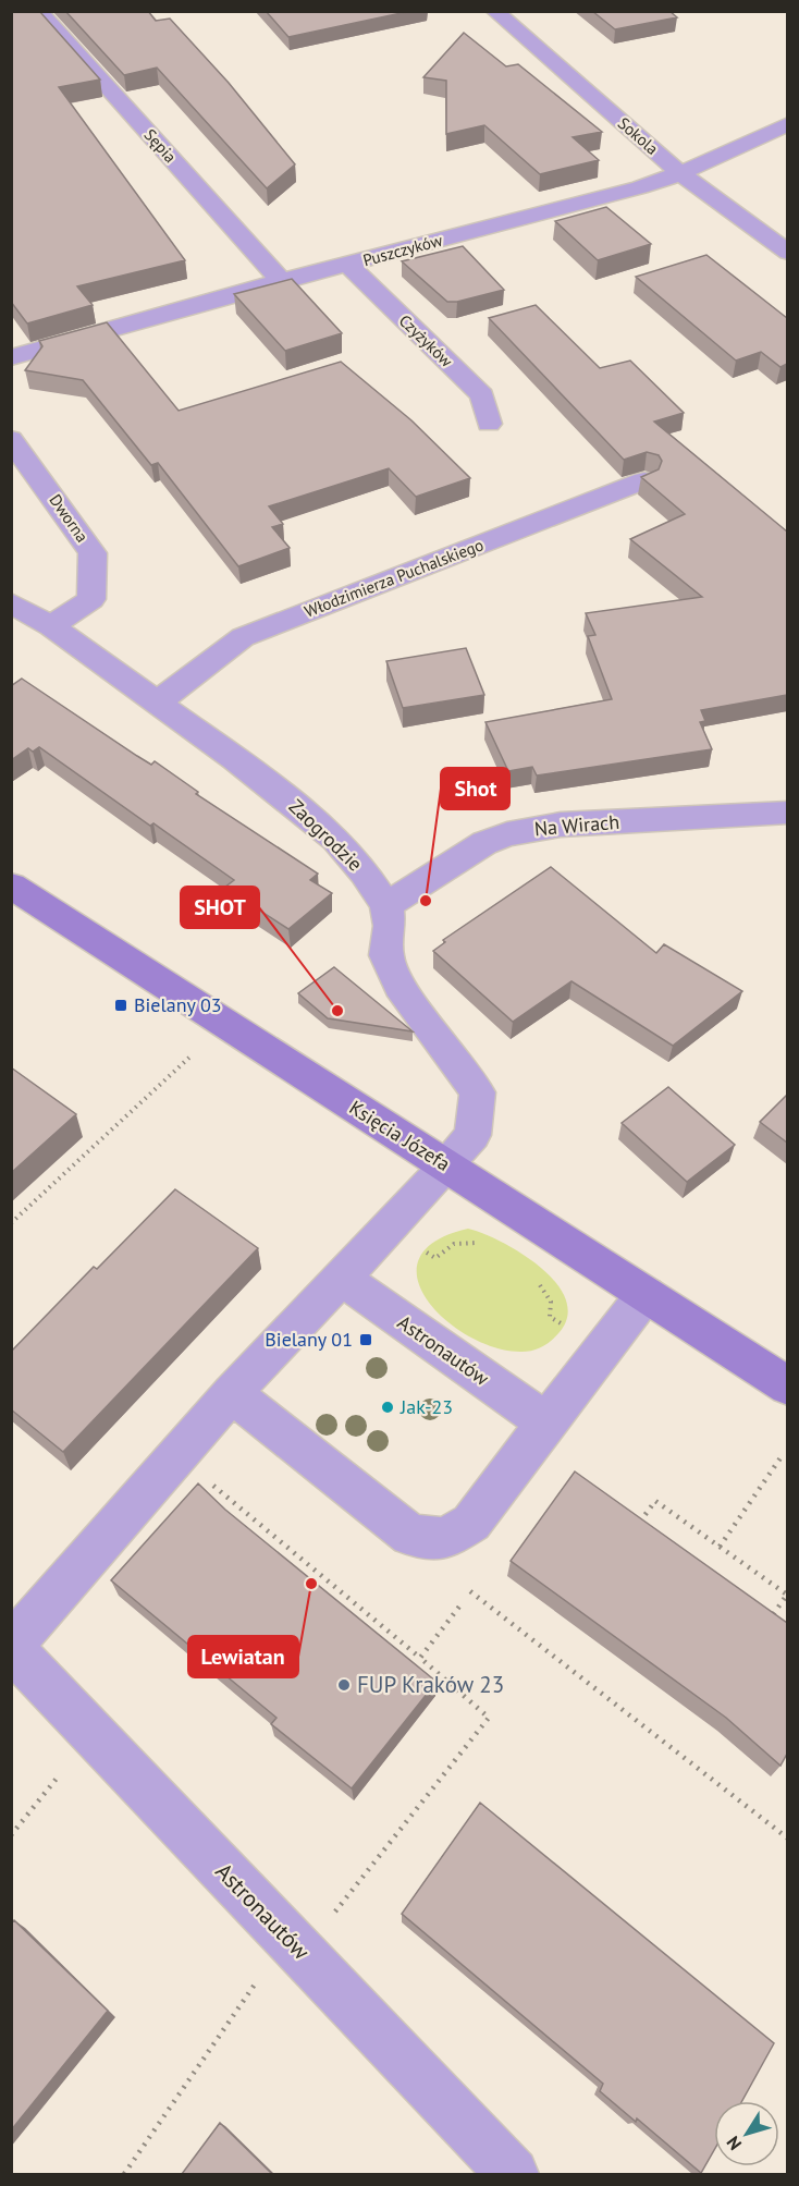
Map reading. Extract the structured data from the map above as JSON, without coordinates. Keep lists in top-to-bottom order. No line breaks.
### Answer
{"streets":{"street":["Sokola","Sępia","Puszczyków","Czyżyków","Dworna","Włodzimierza Puchalskiego","Na Wirach","Zaogrodzie","Księcia Józefa","Astronautów"]},"crossings":[["Sokola","Puszczyków"],["Sępia","Puszczyków"],["Puszczyków","Czyżyków"],["Dworna","Zaogrodzie"],["Włodzimierza Puchalskiego","Zaogrodzie"],["Na Wirach","Zaogrodzie"],["Zaogrodzie","Księcia Józefa"],["Zaogrodzie","Astronautów"],["Księcia Józefa","Astronautów"]],"places":{"other":["Shot","SHOT","Jak-23","Lewiatan","FUP Kraków 23"],"transit":["Bielany 03","Bielany 01"]},"north":"bottom left"}
